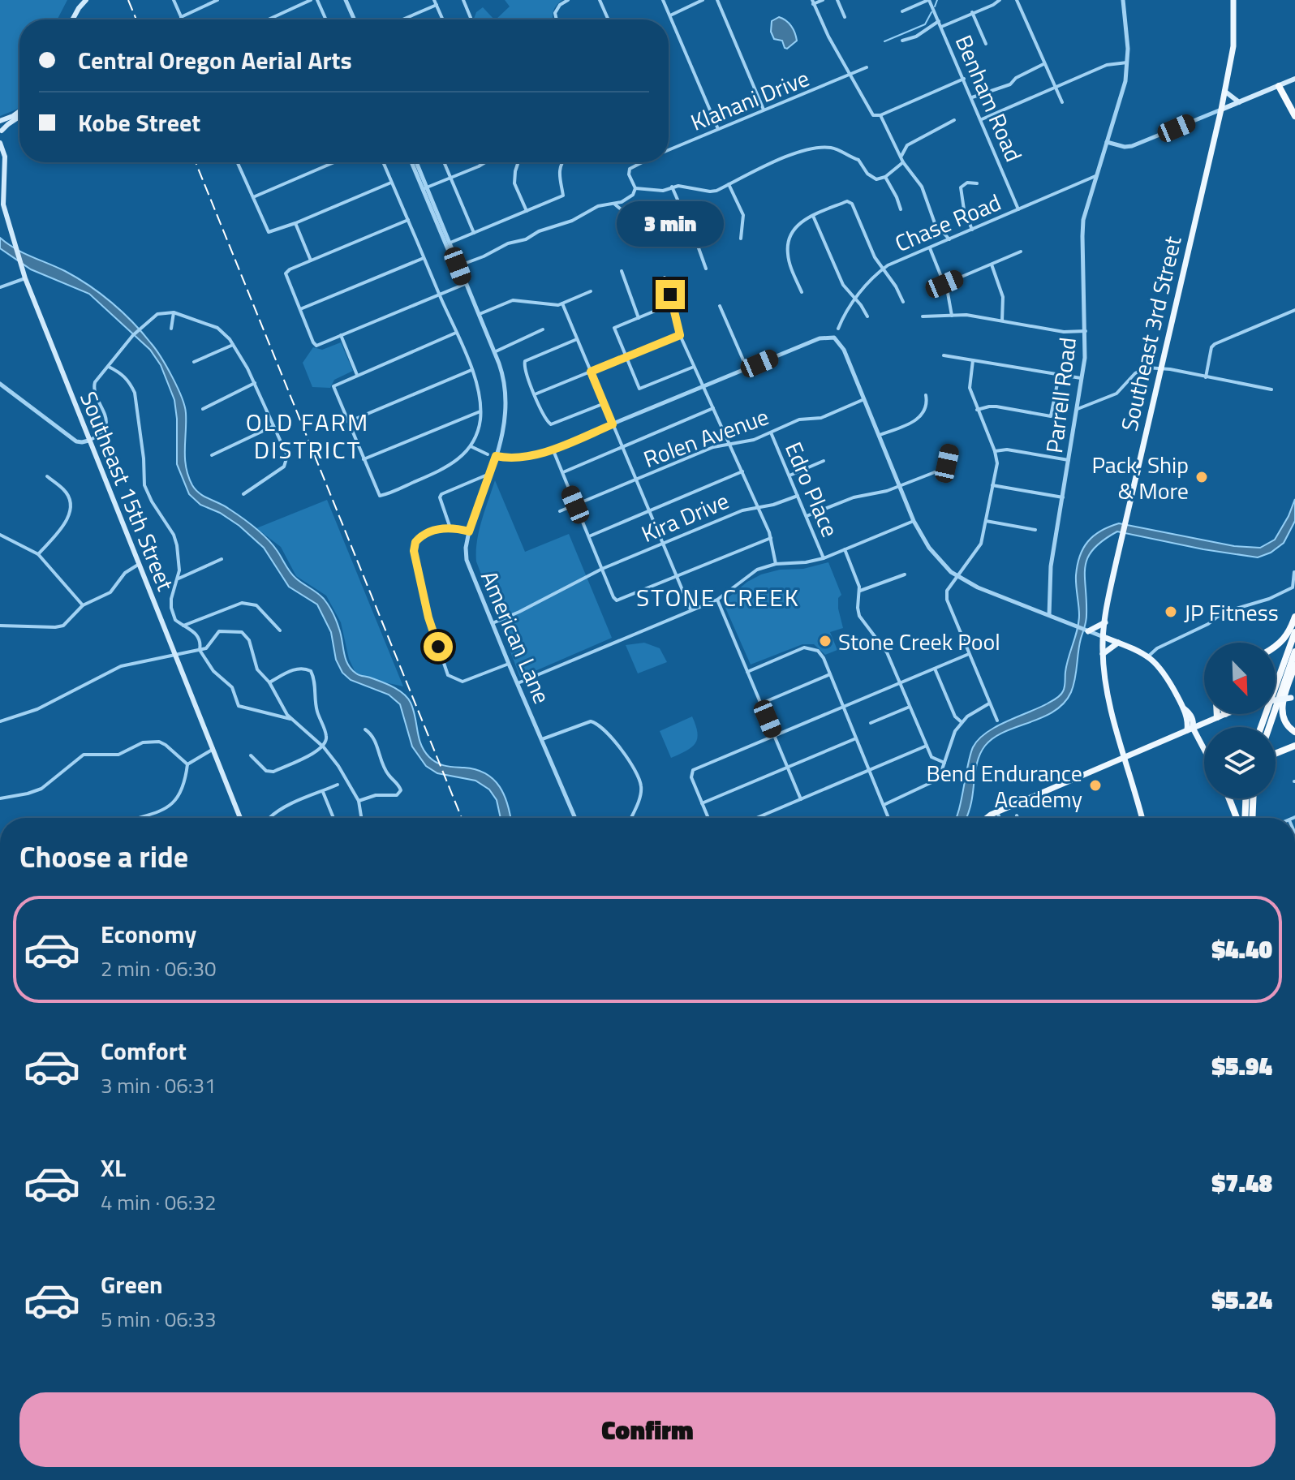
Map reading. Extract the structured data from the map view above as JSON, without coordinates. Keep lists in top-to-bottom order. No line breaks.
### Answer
{"streets":{"main road":["Southeast 3rd Street","Southeast 15th Street"],"street":["Benham Road","Klahani Drive","Chase Road","Parrell Road","Rolen Avenue","Edro Place","Kira Drive","American Lane"]},"crossings":[["Benham Road","Chase Road"],["Chase Road","Parrell Road"],["Rolen Avenue","Edro Place"],["Edro Place","Kira Drive"],["Kira Drive","American Lane"]],"districts":["OLD FARM DISTRICT","STONE CREEK"],"places":["Pack, Ship & More","JP Fitness","Stone Creek Pool","Bend Endurance Academy"],"north":"bottom right","page":{"banner":["Central Oregon Aerial Arts","Kobe Street"],"bubble":"3 min","heading":"Choose a ride","list":[{"name":"Economy","note":"2 min · 06:30","value":"$4.40"},{"name":"Comfort","note":"3 min · 06:31","value":"$5.94"},{"name":"XL","note":"4 min · 06:32","value":"$7.48"},{"name":"Green","note":"5 min · 06:33","value":"$5.24"}],"buttons":"Confirm"}}
